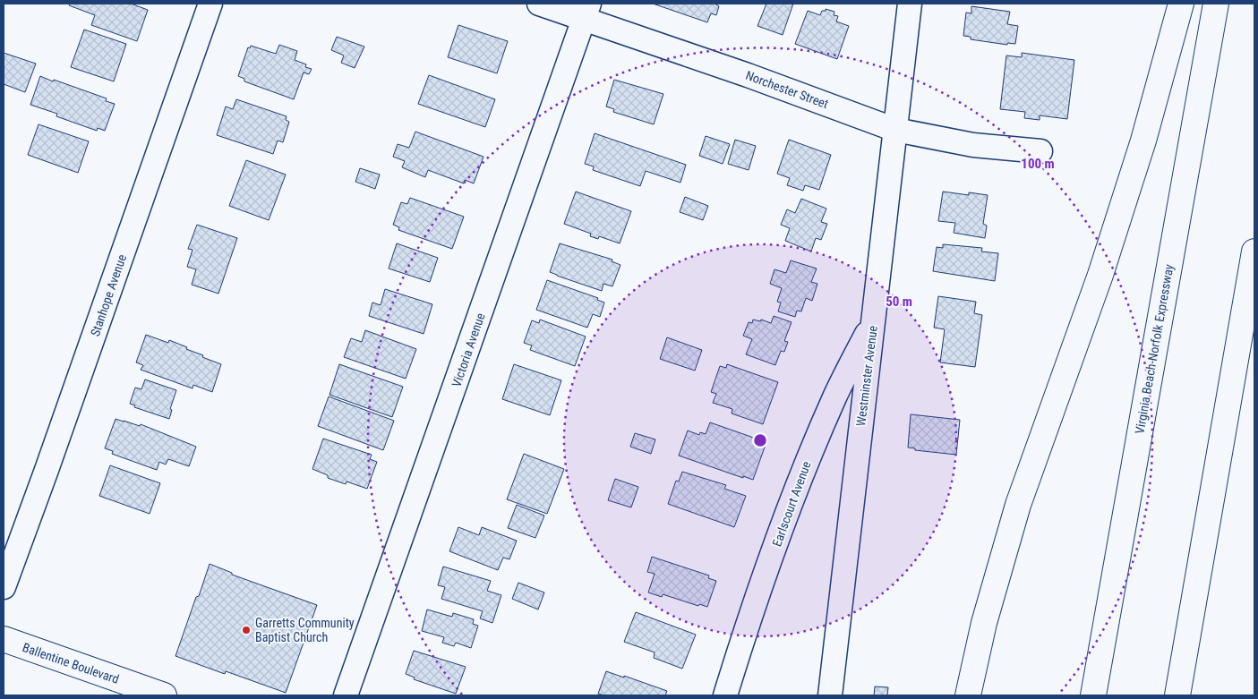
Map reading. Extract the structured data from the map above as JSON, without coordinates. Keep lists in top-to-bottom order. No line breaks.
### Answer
{"streets":{"main road":["Virginia Beach-Norfolk Expressway","Ballentine Boulevard"],"street":["Norchester Street","Stanhope Avenue","Victoria Avenue","Westminster Avenue","Earlscourt Avenue"]},"crossings":[["Norchester Street","Victoria Avenue"],["Norchester Street","Westminster Avenue"],["Westminster Avenue","Earlscourt Avenue"]],"places":["Garretts Community Baptist Church"],"rings":["100 m","50 m"]}
